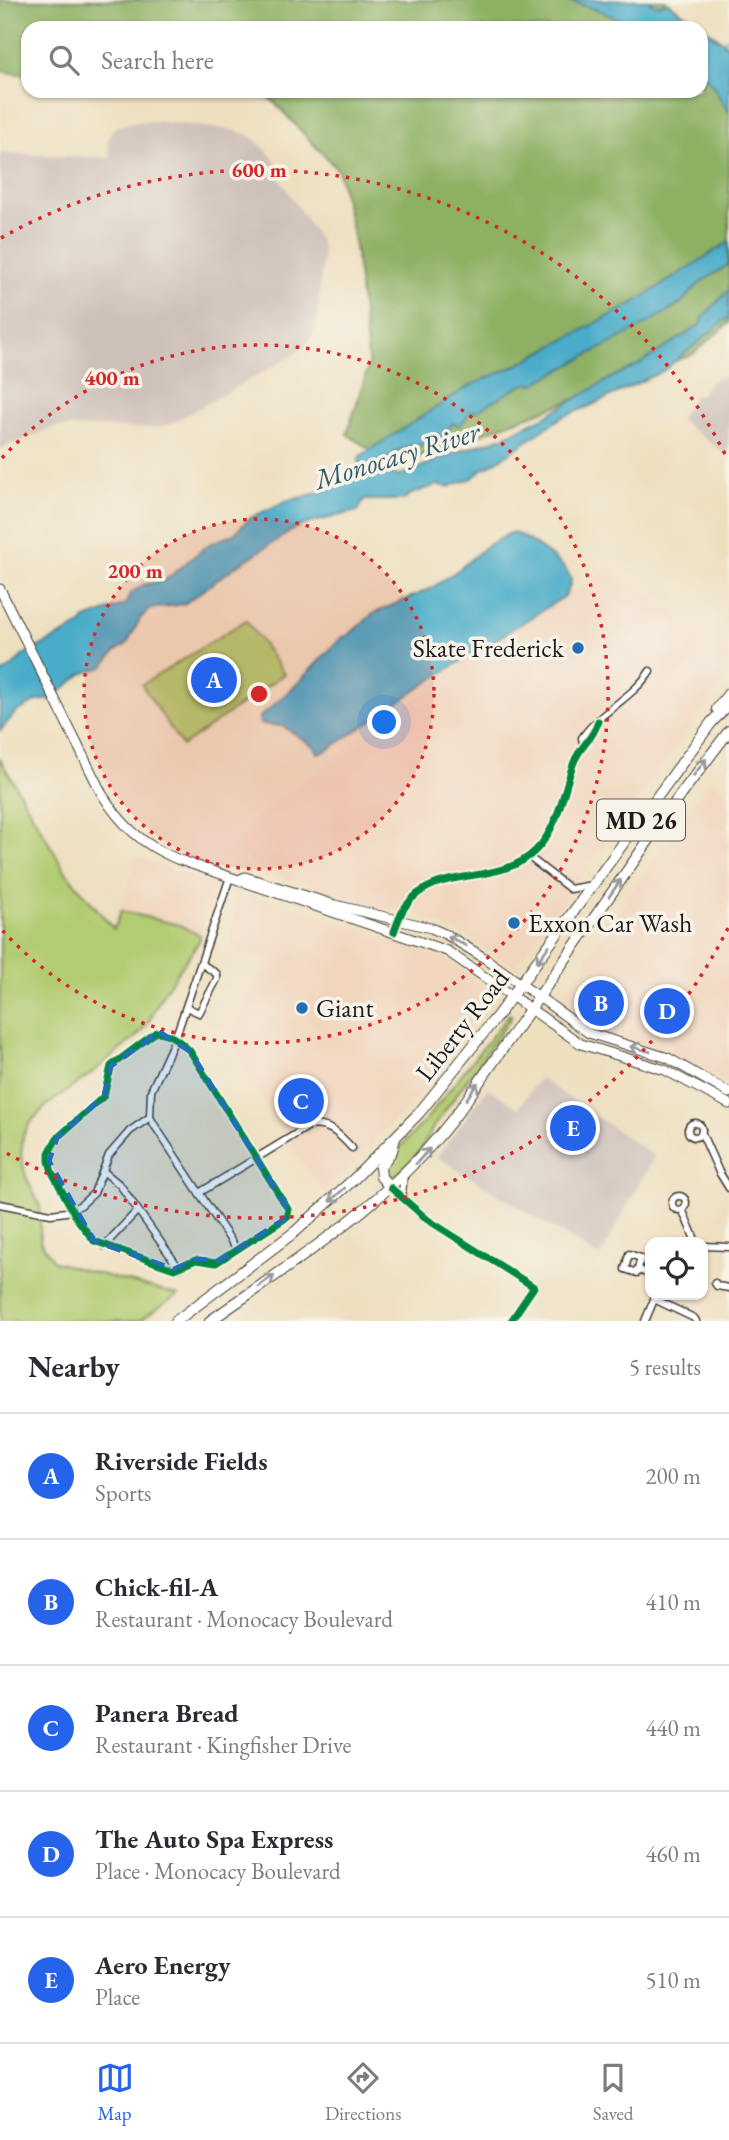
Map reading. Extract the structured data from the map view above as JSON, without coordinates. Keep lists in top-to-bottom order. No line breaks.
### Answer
{"streets":{"main road":["MD 26","Liberty Road"]},"water":["Monocacy River"],"places":["Skate Frederick","Exxon Car Wash","Giant"],"page":{"search":"Search here","pins":["A","B","D","C","E"],"heading":["Nearby","5 results"],"list":[{"mark":"A","name":"Riverside Fields","note":"Sports","value":"200 m"},{"mark":"B","name":"Chick-fil-A","note":"Restaurant · Monocacy Boulevard","value":"410 m"},{"mark":"C","name":"Panera Bread","note":"Restaurant · Kingfisher Drive","value":"440 m"},{"mark":"D","name":"The Auto Spa Express","note":"Place · Monocacy Boulevard","value":"460 m"},{"mark":"E","name":"Aero Energy","note":"Place","value":"510 m"}],"nav":["Map","Directions","Saved"]},"rings":["600 m","400 m","200 m"]}
